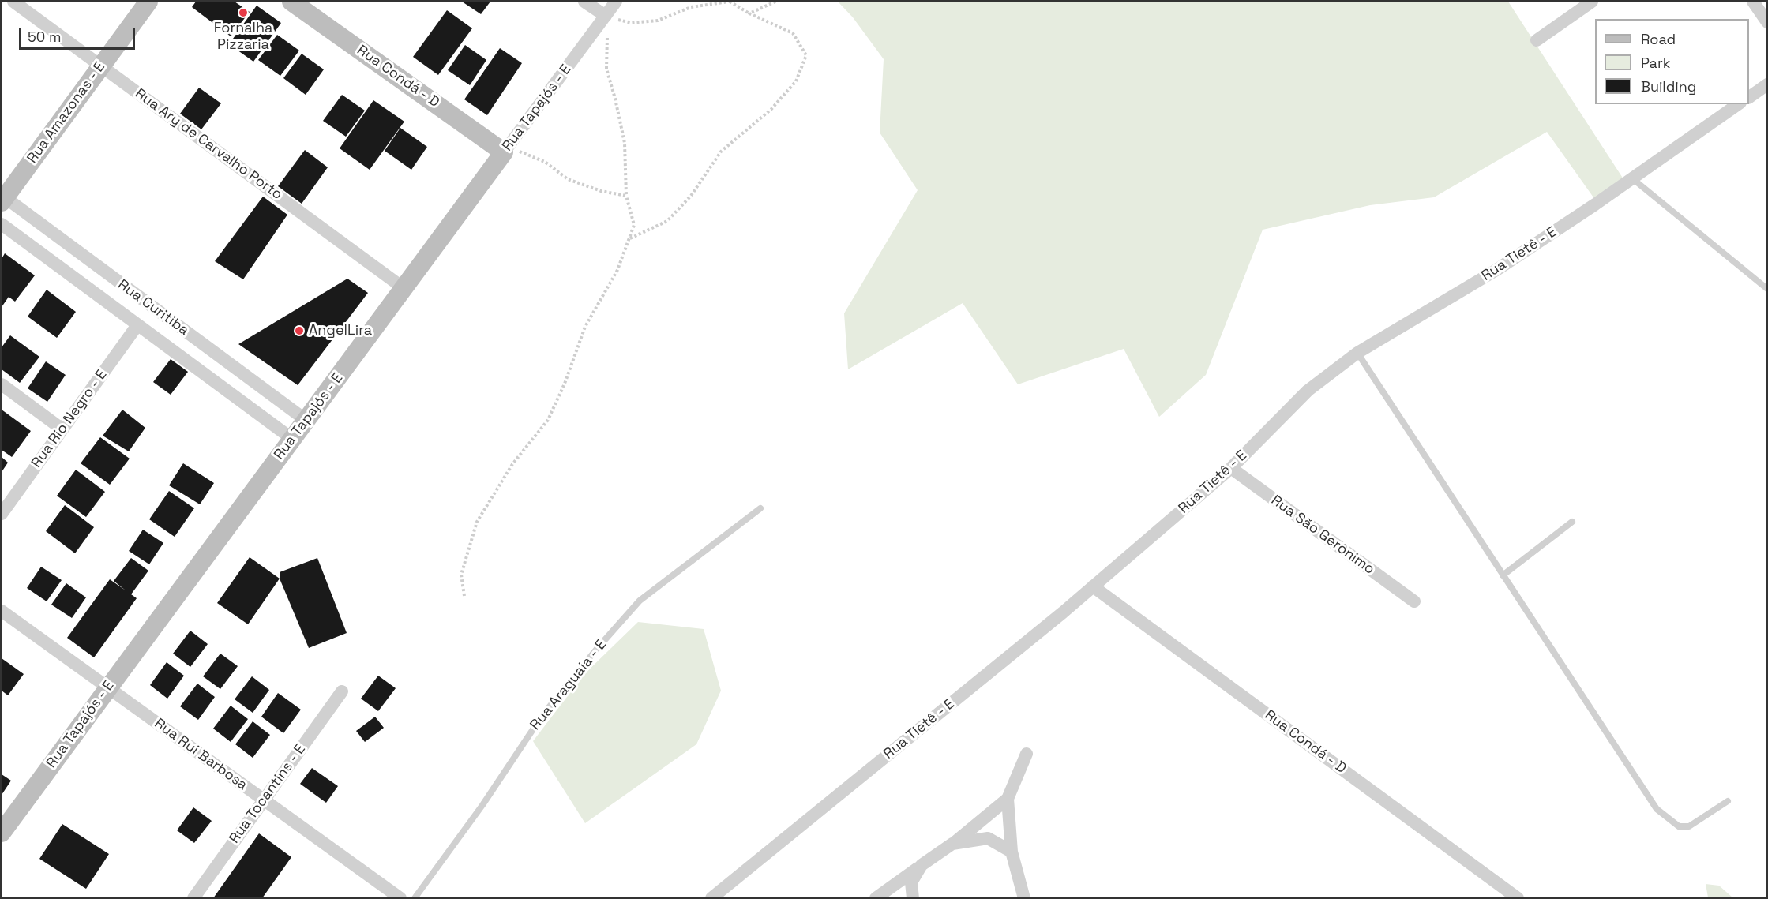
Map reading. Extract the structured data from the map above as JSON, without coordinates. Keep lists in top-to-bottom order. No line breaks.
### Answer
{"streets":{"street":["Rua Condá - D","Rua Tapajós - E","Rua Amazonas - E","Rua Ary de Carvalho Porto","Rua Tietê - E","Rua Curitiba","Rua Rio Negro - E","Rua São Gerônimo","Rua Rui Barbosa","Rua Tocantins - E"],"lane":["Rua Araguaia - E"]},"crossings":[["Rua Condá - D","Rua Tapajós - E"],["Rua Condá - D","Rua Tietê - E"],["Rua Tapajós - E","Rua Ary de Carvalho Porto"],["Rua Tapajós - E","Rua Curitiba"],["Rua Tapajós - E","Rua Rui Barbosa"],["Rua Amazonas - E","Rua Ary de Carvalho Porto"],["Rua Amazonas - E","Rua Curitiba"],["Rua Tietê - E","Rua São Gerônimo"],["Rua Curitiba","Rua Rio Negro - E"],["Rua Rui Barbosa","Rua Tocantins - E"]],"places":["Fornalha Pizzaria","AngelLira"],"legend":["Road","Park","Building"],"scale_bar":"50 m"}
